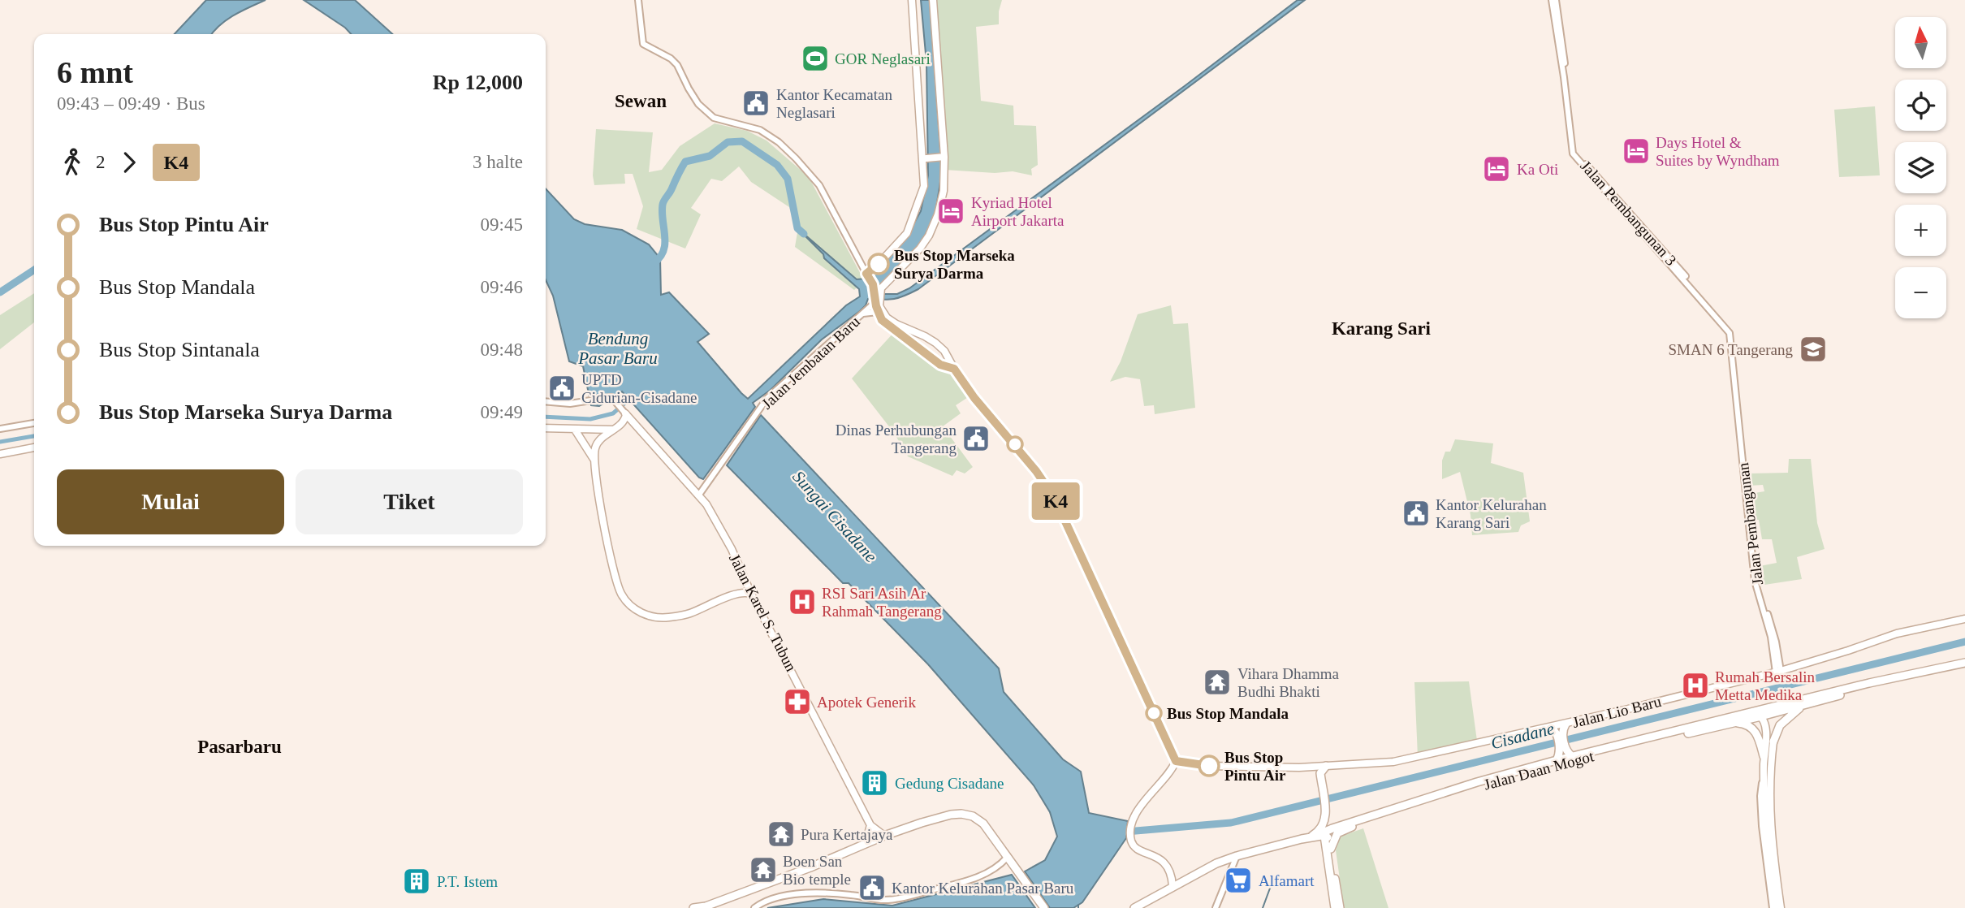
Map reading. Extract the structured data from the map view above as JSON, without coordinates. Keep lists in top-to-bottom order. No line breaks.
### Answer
{"streets":{"highway":["Jalan Daan Mogot"],"main road":["Jalan Karel S. Tubun","Jalan Lio Baru"],"street":["Jalan Pembangunan 3","Jalan Jembatan Baru","Jalan Pembangunan"]},"crossings":[["Jalan Pembangunan 3","Jalan Pembangunan"],["Jalan Jembatan Baru","Jalan Karel S. Tubun"],["Jalan Pembangunan","Jalan Lio Baru"]],"districts":["Sewan","Karang Sari","Pasarbaru"],"water":["Bendung Pasar Baru","Sungai Cisadane","Cisadane"],"places":{"sports":["GOR Neglasari"],"public building":["Kantor Kecamatan Neglasari","UPTD Cidurian-Cisadane","Dinas Perhubungan Tangerang","Kantor Kelurahan Karang Sari","Kantor Kelurahan Pasar Baru"],"hotel":["Days Hotel & Suites by Wyndham","Ka Oti","Kyriad Hotel Airport Jakarta"],"other":["Bus Stop Marseka Surya Darma","Bus Stop Mandala","Bus Stop Pintu Air"],"school or university":["SMAN 6 Tangerang"],"hospital":["RSI Sari Asih Ar Rahmah Tangerang","Rumah Bersalin Metta Medika"],"temple":["Vihara Dhamma Budhi Bhakti","Pura Kertajaya","Boen San Bio temple"],"pharmacy":["Apotek Generik"],"building":["Gedung Cisadane","P.T. Istem"],"supermarket":["Alfamart"]},"lines":["bus line K4"],"north":"top","page":{"on_map":"K4","map_buttons":["+","−"],"heading":["6 mnt","09:43 – 09:49 · Bus","Rp 12,000"],"legs":["2","K4","3 halte"],"list":[{"name":"Bus Stop Pintu Air","value":"09:45"},{"name":"Bus Stop Mandala","value":"09:46"},{"name":"Bus Stop Sintanala","value":"09:48"},{"name":"Bus Stop Marseka Surya Darma","value":"09:49"}],"buttons":["Mulai","Tiket"]}}
